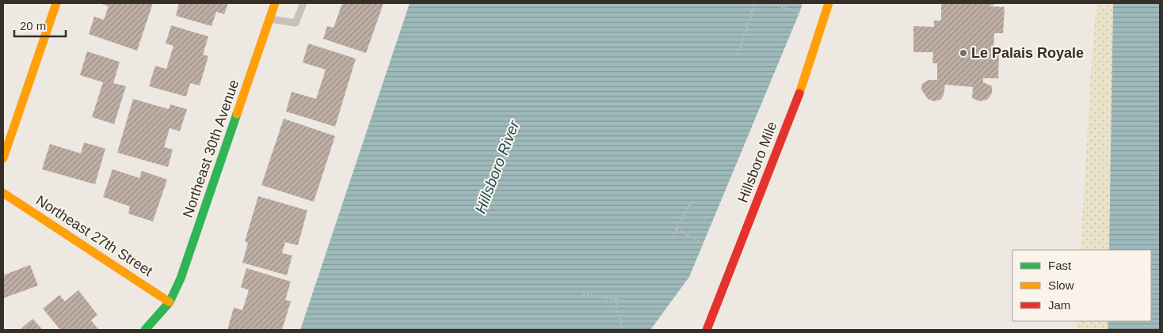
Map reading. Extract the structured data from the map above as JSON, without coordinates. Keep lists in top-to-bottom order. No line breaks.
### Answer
{"streets":{"street":["Northeast 30th Avenue","Hillsboro Mile","Northeast 27th Street"]},"crossings":[["Northeast 30th Avenue","Northeast 27th Street"]],"water":["Hillsboro River"],"places":["Le Palais Royale"],"legend":["Fast","Slow","Jam"],"scale_bar":"20 m"}
